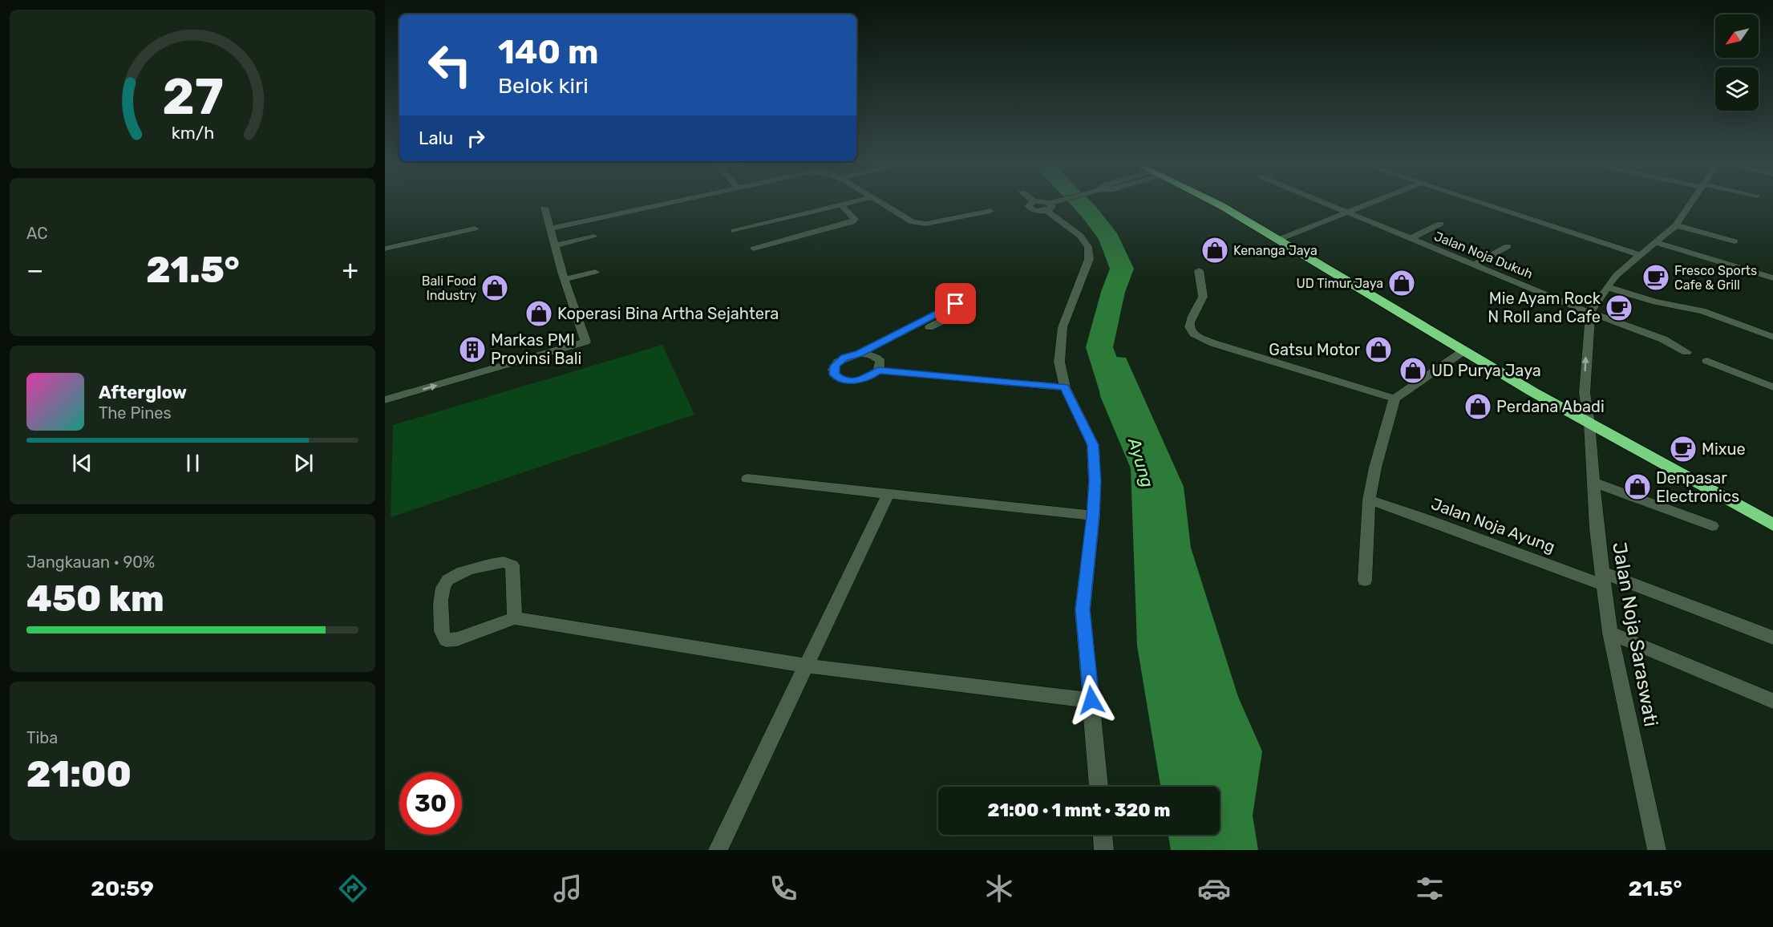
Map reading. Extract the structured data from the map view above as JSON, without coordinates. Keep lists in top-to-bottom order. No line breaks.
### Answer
{"streets":{"street":["Jalan Noja Dukuh","Jalan Noja Ayung","Jalan Noja Saraswati"]},"crossings":[["Jalan Noja Dukuh","Jalan Noja Saraswati"],["Jalan Noja Ayung","Jalan Noja Saraswati"]],"water":["Ayung"],"places":{"shop":["Kenanga Jaya","UD Timur Jaya","Bali Food Industry","Koperasi Bina Artha Sejahtera","Gatsu Motor","UD Purya Jaya","Perdana Abadi","Denpasar Electronics"],"cafe":["Fresco Sports Cafe & Grill","Mie Ayam Rock N Roll and Cafe","Mixue"],"building":["Markas PMI Provinsi Bali"]},"north":"bottom left","page":{"turn":["140 m","Belok kiri"],"then":"Lalu","tile":["AC",["Jangkauan · 90%","450 km"],["Tiba","21:00"]],"heat":["−","21.5°","+"],"song":["Afterglow","The Pines"],"limit":"30","trip":"21:00 · 1 mnt · 320 m","tabs":["20:59","21.5°"],"gauge":["27","km/h"]}}
